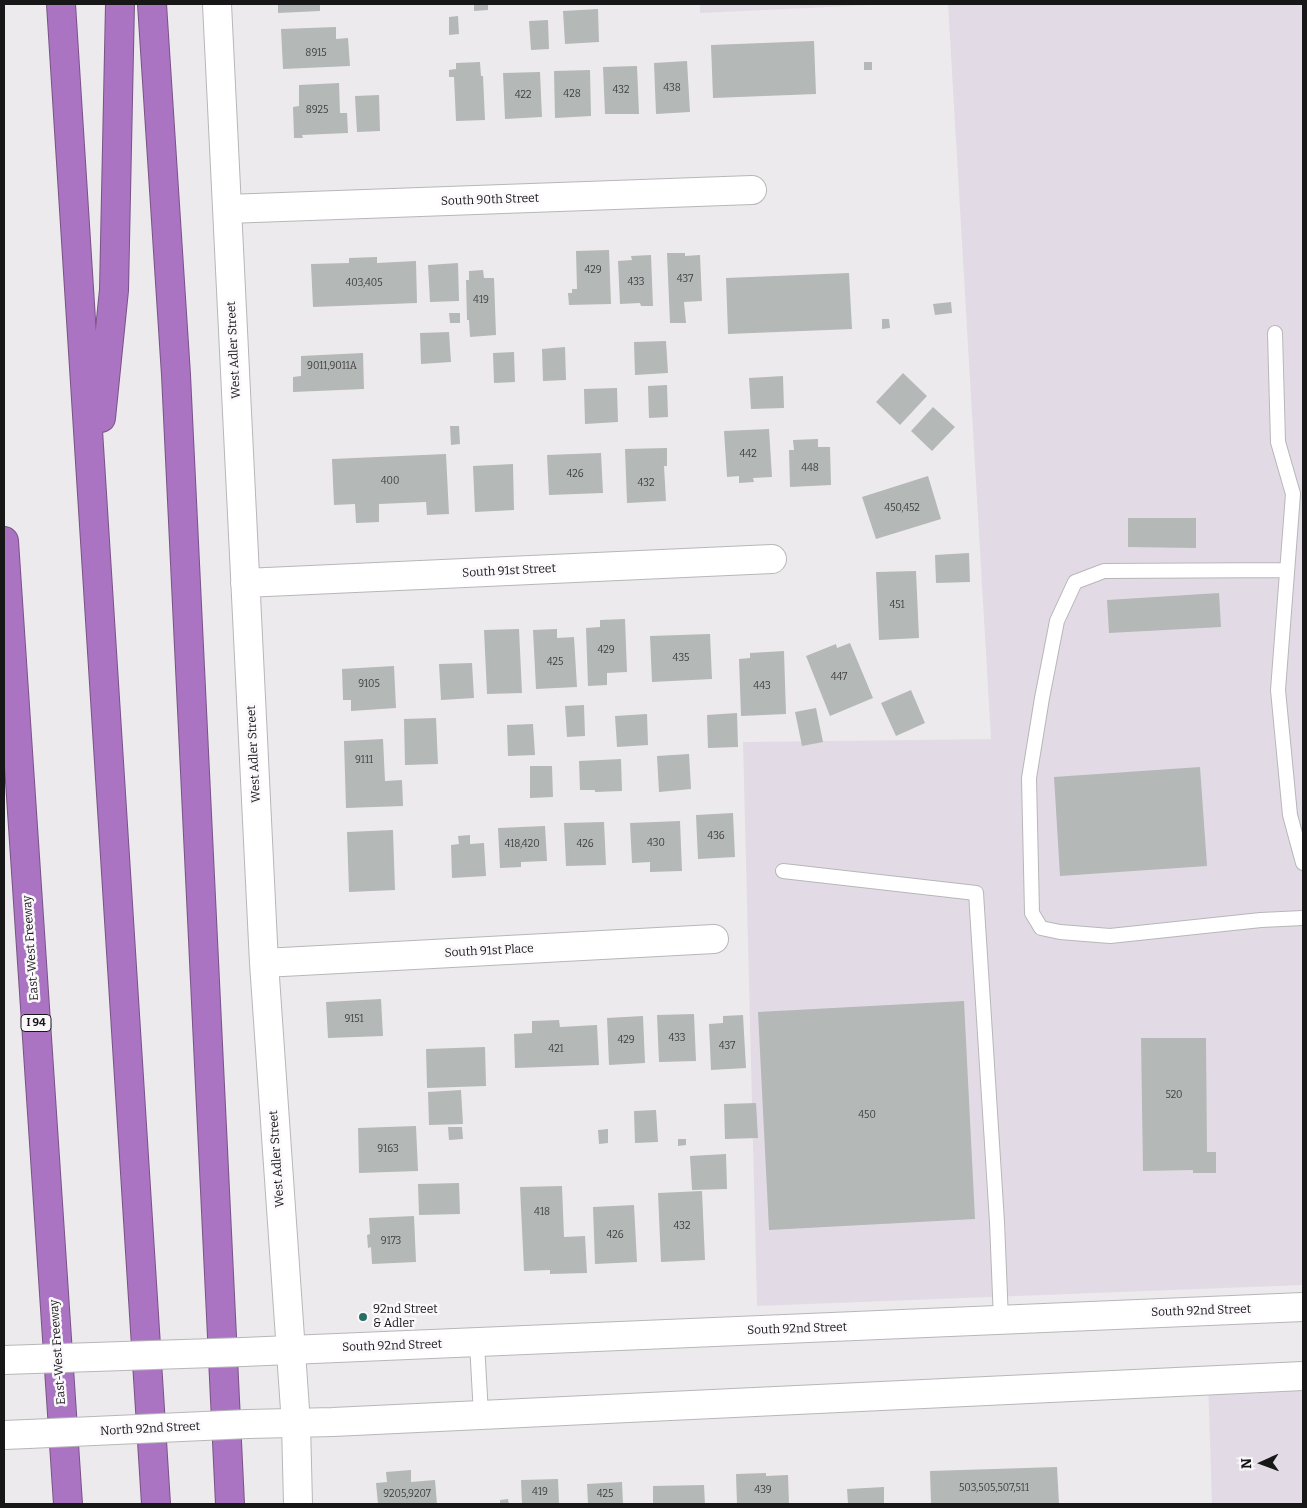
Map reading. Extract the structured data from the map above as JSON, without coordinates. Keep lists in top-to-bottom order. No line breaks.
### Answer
{"streets":{"highway":["East-West Freeway","I 94"],"street":["South 90th Street","West Adler Street","South 91st Street","South 91st Place","South 92nd Street","North 92nd Street"]},"crossings":[["South 90th Street","West Adler Street"],["West Adler Street","South 91st Street"],["West Adler Street","South 91st Place"],["West Adler Street","South 92nd Street"],["West Adler Street","North 92nd Street"]],"places":["92nd Street & Adler"],"house_numbers":["8915","438","432","428","422","8925","429","437","433","403,405","419","9011,9011A","442","448","426","400","432","450,452","451","429","435","425","447","9105","443","9111","436","430","418,420","426","9151","433","429","437","421","520","450","9163","418","432","426","9173","503,505,507,511","439","419","9205,9207","425"],"north":"left"}
